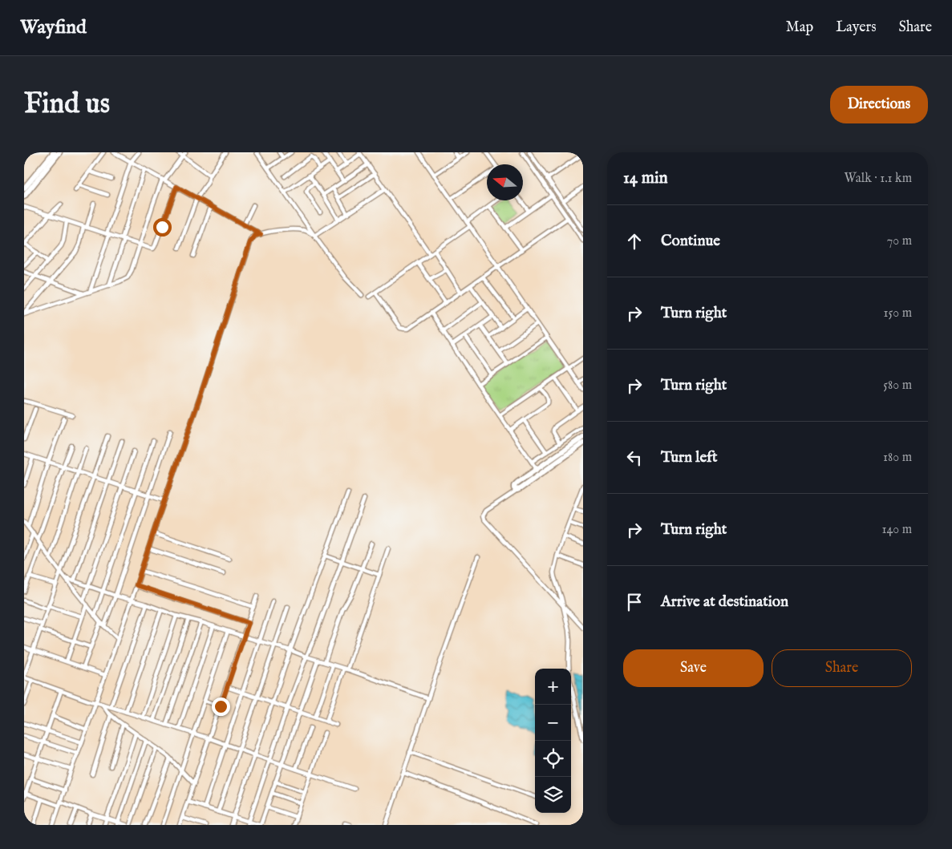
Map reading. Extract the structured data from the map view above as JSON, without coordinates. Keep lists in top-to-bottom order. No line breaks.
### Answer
{"north":"left","page":{"header":"Wayfind","nav":["Map","Layers","Share"],"buttons":["Directions",["Save","Share"]],"title":"Find us","heading":["14 min","Walk · 1.1 km"],"list":[["Continue","70 m"],["Turn right","150 m"],["Turn right","580 m"],["Turn left","180 m"],["Turn right","140 m"],"Arrive at destination"],"map_buttons":["+","−"]}}
